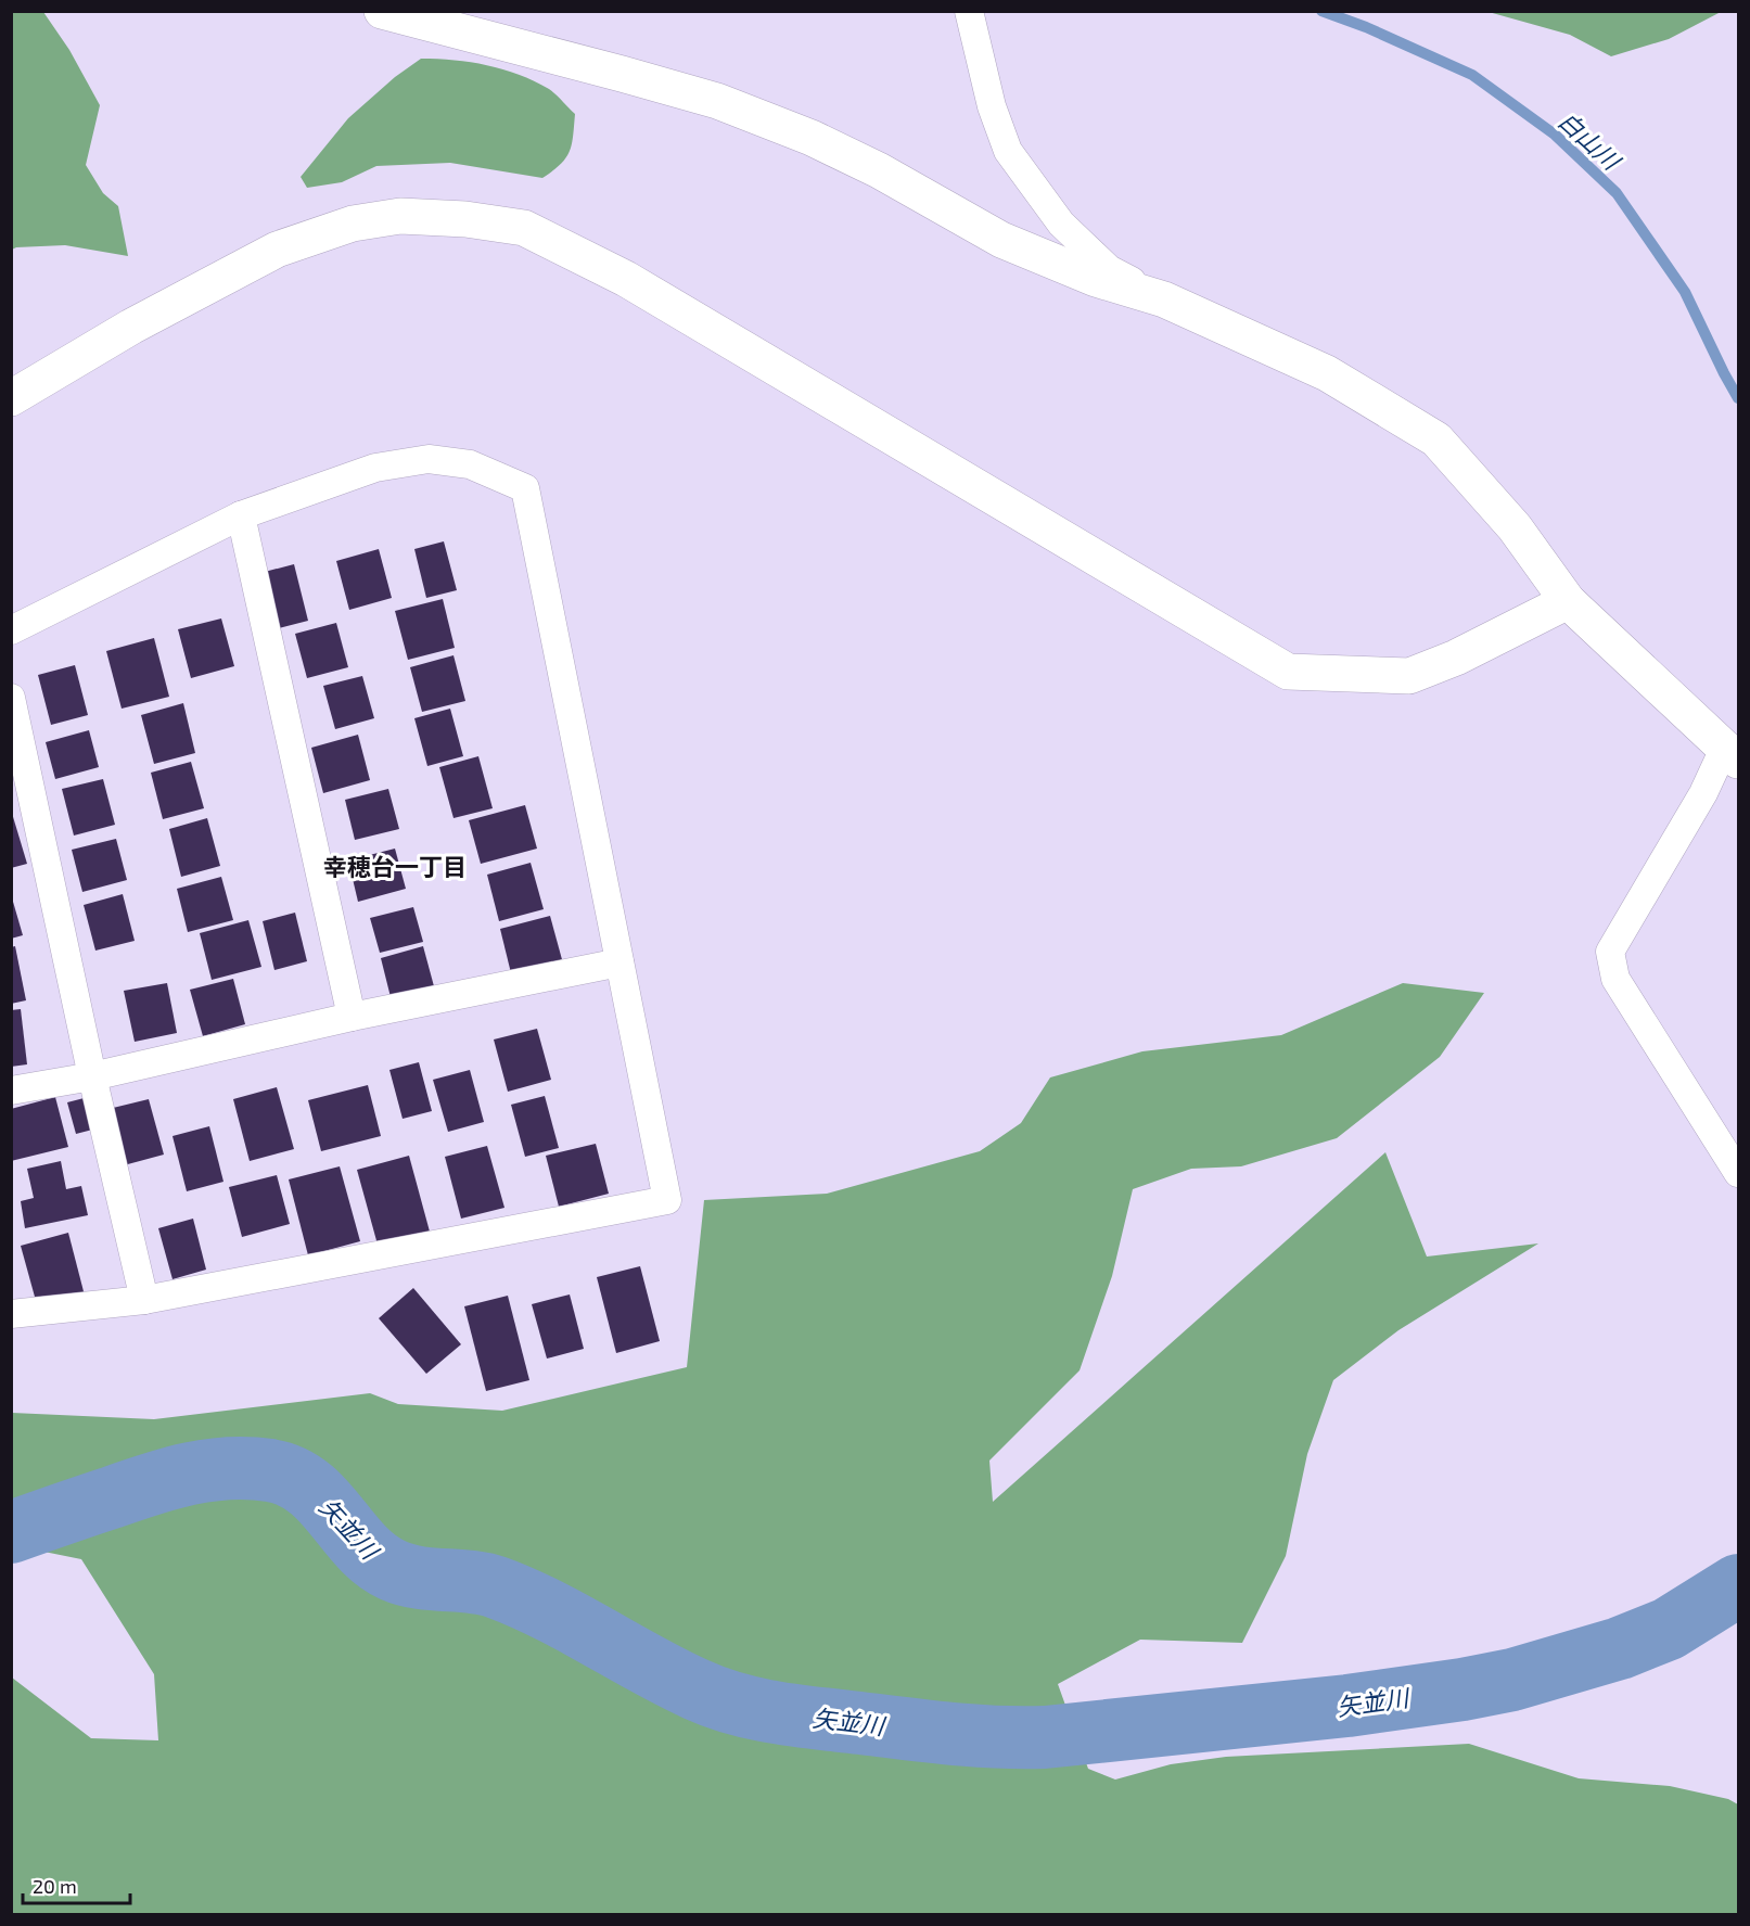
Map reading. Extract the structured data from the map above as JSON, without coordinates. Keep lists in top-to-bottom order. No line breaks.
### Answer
{"districts":["幸穂台一丁目"],"water":["白山川","矢並川"],"scale_bar":"20 m"}
